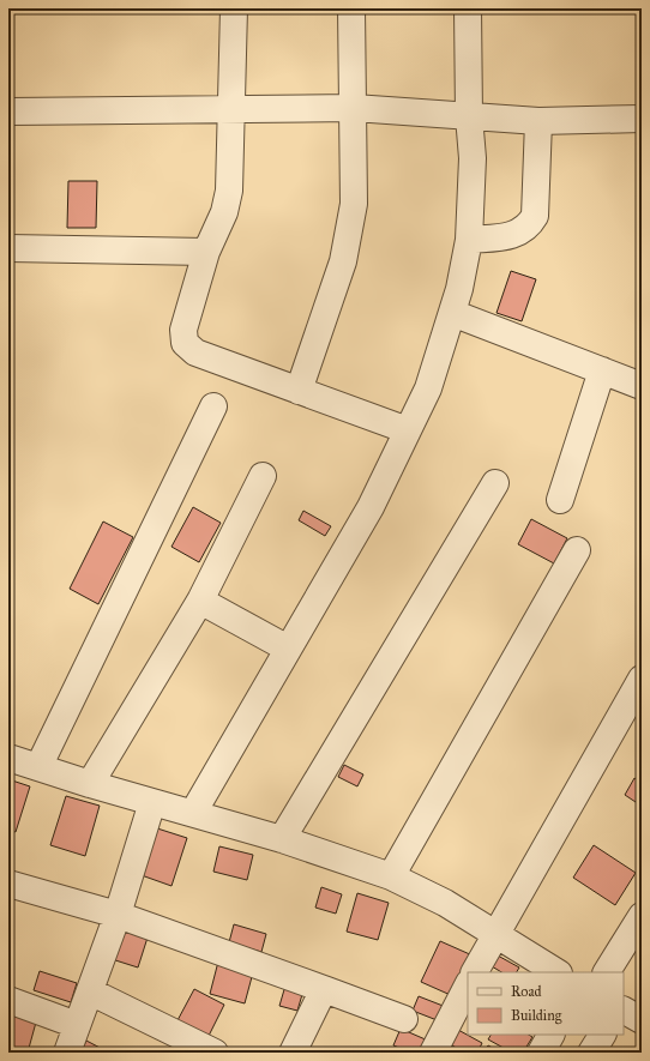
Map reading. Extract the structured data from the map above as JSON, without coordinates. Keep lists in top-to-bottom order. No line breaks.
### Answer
{"legend":["Road","Building"]}
